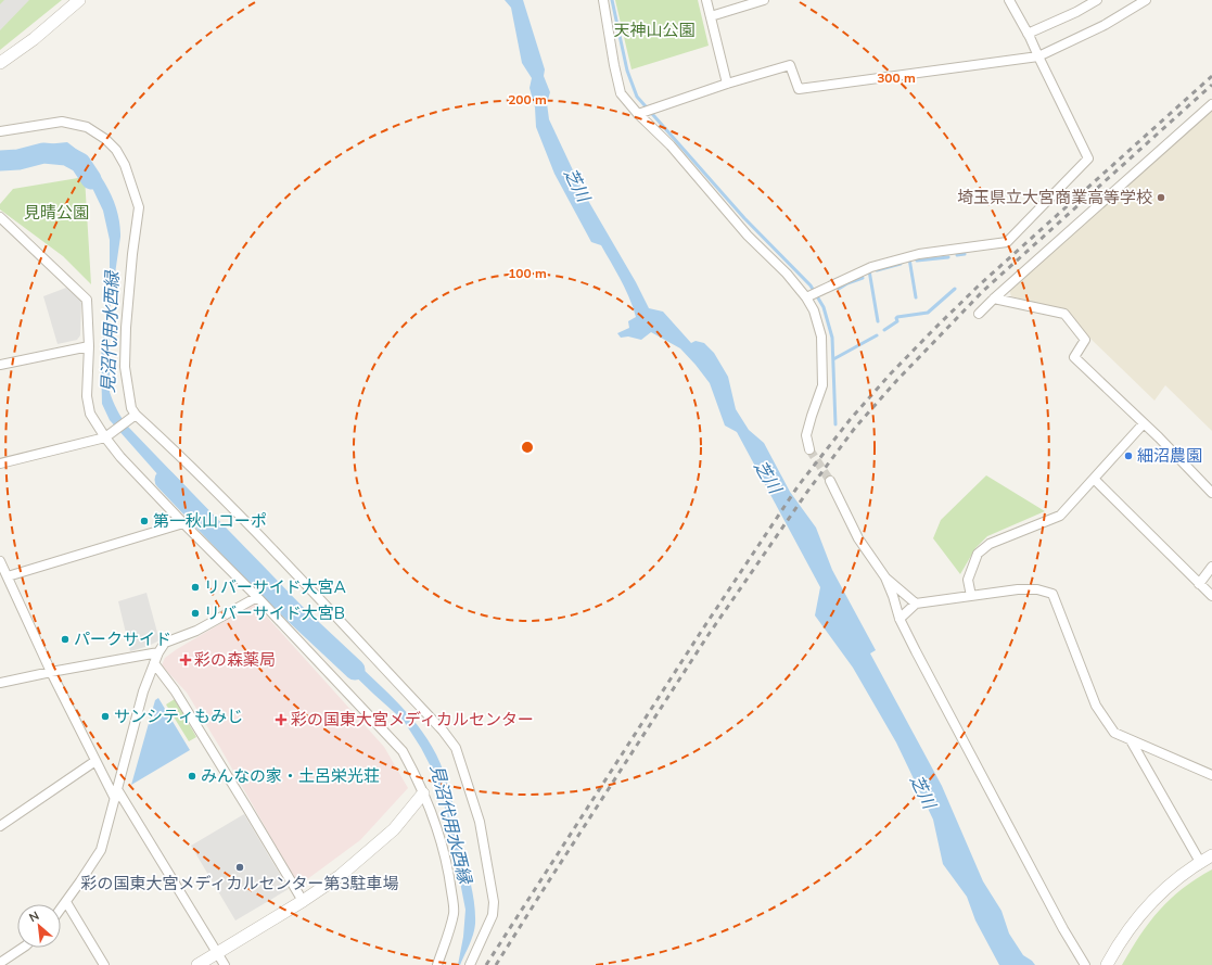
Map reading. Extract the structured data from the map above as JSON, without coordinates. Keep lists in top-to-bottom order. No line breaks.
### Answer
{"water":["芝川","見沼代用水西緑","見沼代用水西縁"],"parks":["天神山公園","見晴公園"],"places":{"other":["埼玉県立大宮商業高等学校","細沼農園","第一秋山コーポ","リバーサイド大宮A","リバーサイド大宮B","パークサイド","サンシティもみじ","みんなの家・土呂栄光荘","彩の国東大宮メディカルセンター第3駐車場"],"health":["彩の森薬局","彩の国東大宮メディカルセンター"]},"north":"top left","rings":["300 m","200 m","100 m"]}
